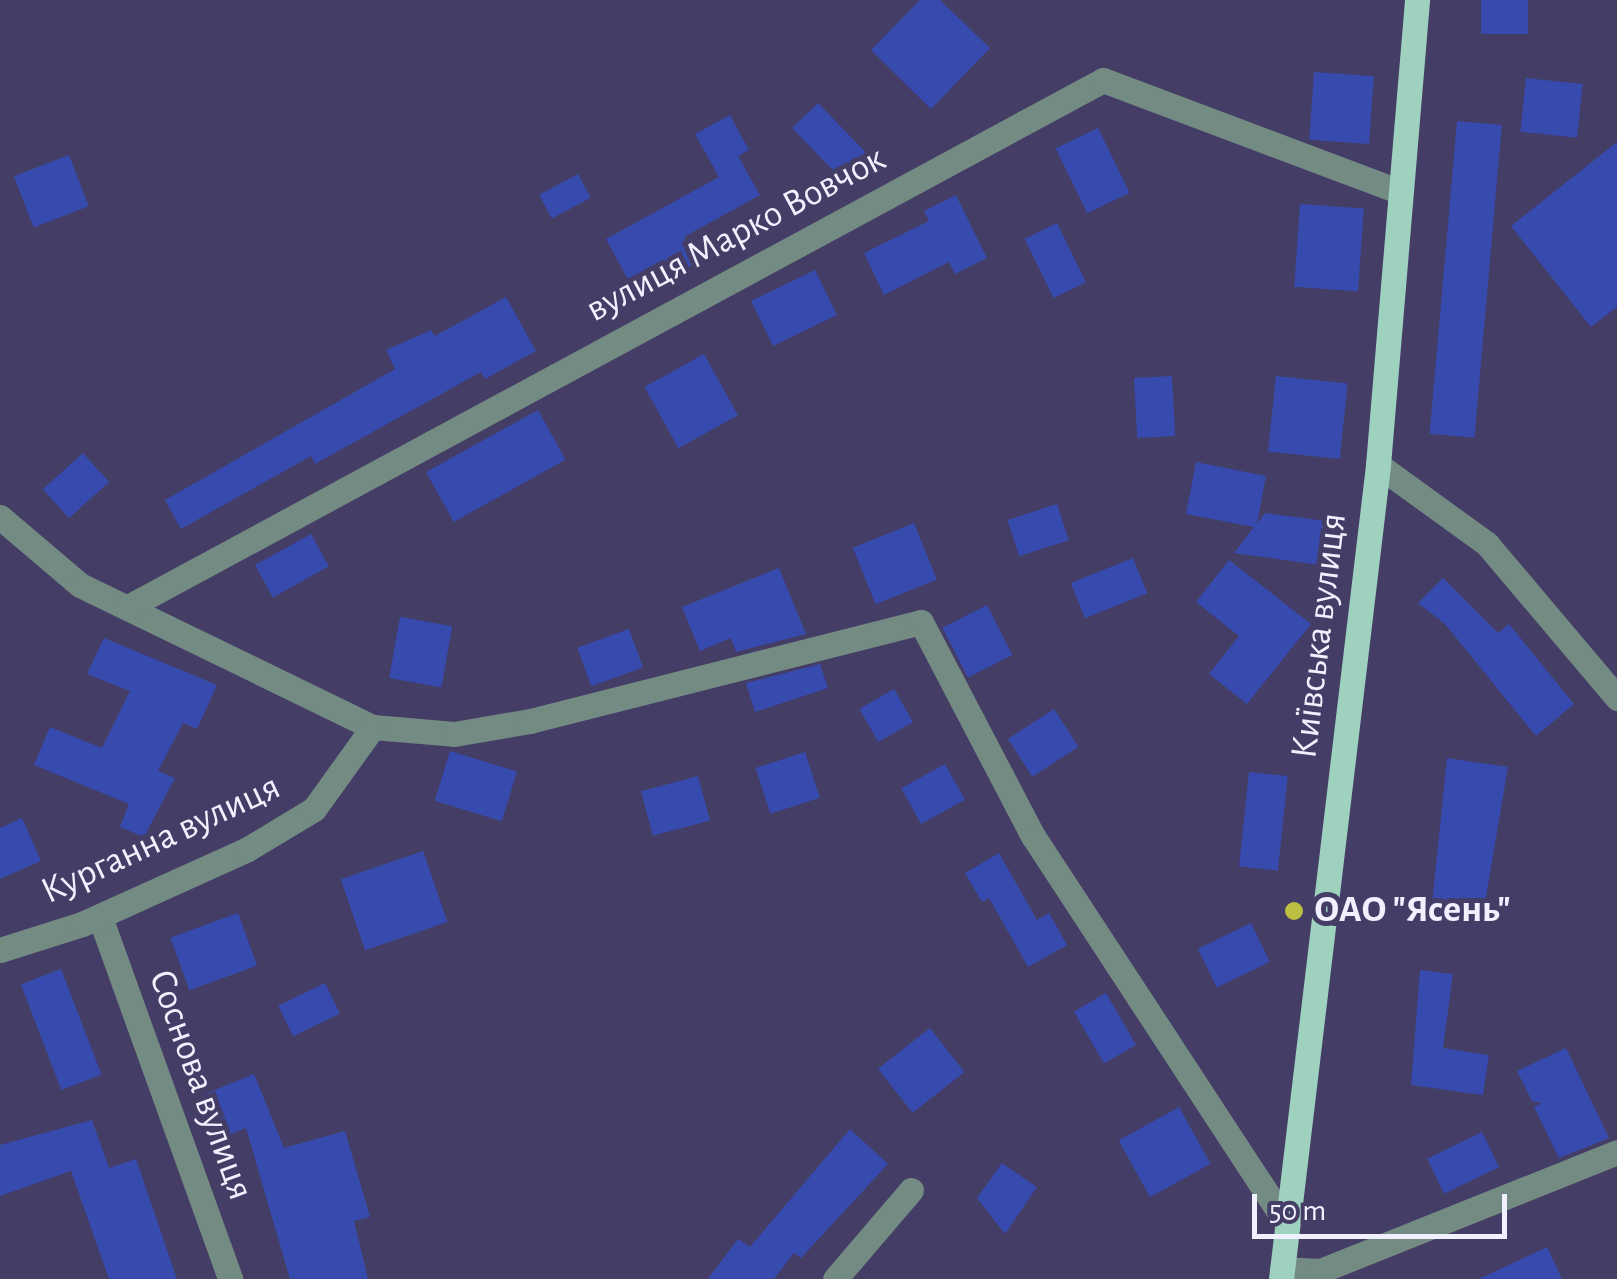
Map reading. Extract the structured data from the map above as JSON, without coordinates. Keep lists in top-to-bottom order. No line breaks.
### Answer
{"streets":{"main road":["Київська вулиця"],"street":["вулиця Марко Вовчок","Курганна вулиця","Соснова вулиця"]},"crossings":[["вулиця Марко Вовчок","Київська вулиця"],["Курганна вулиця","Соснова вулиця"]],"places":["ОАО \"Ясень\""],"scale_bar":"50 m"}
